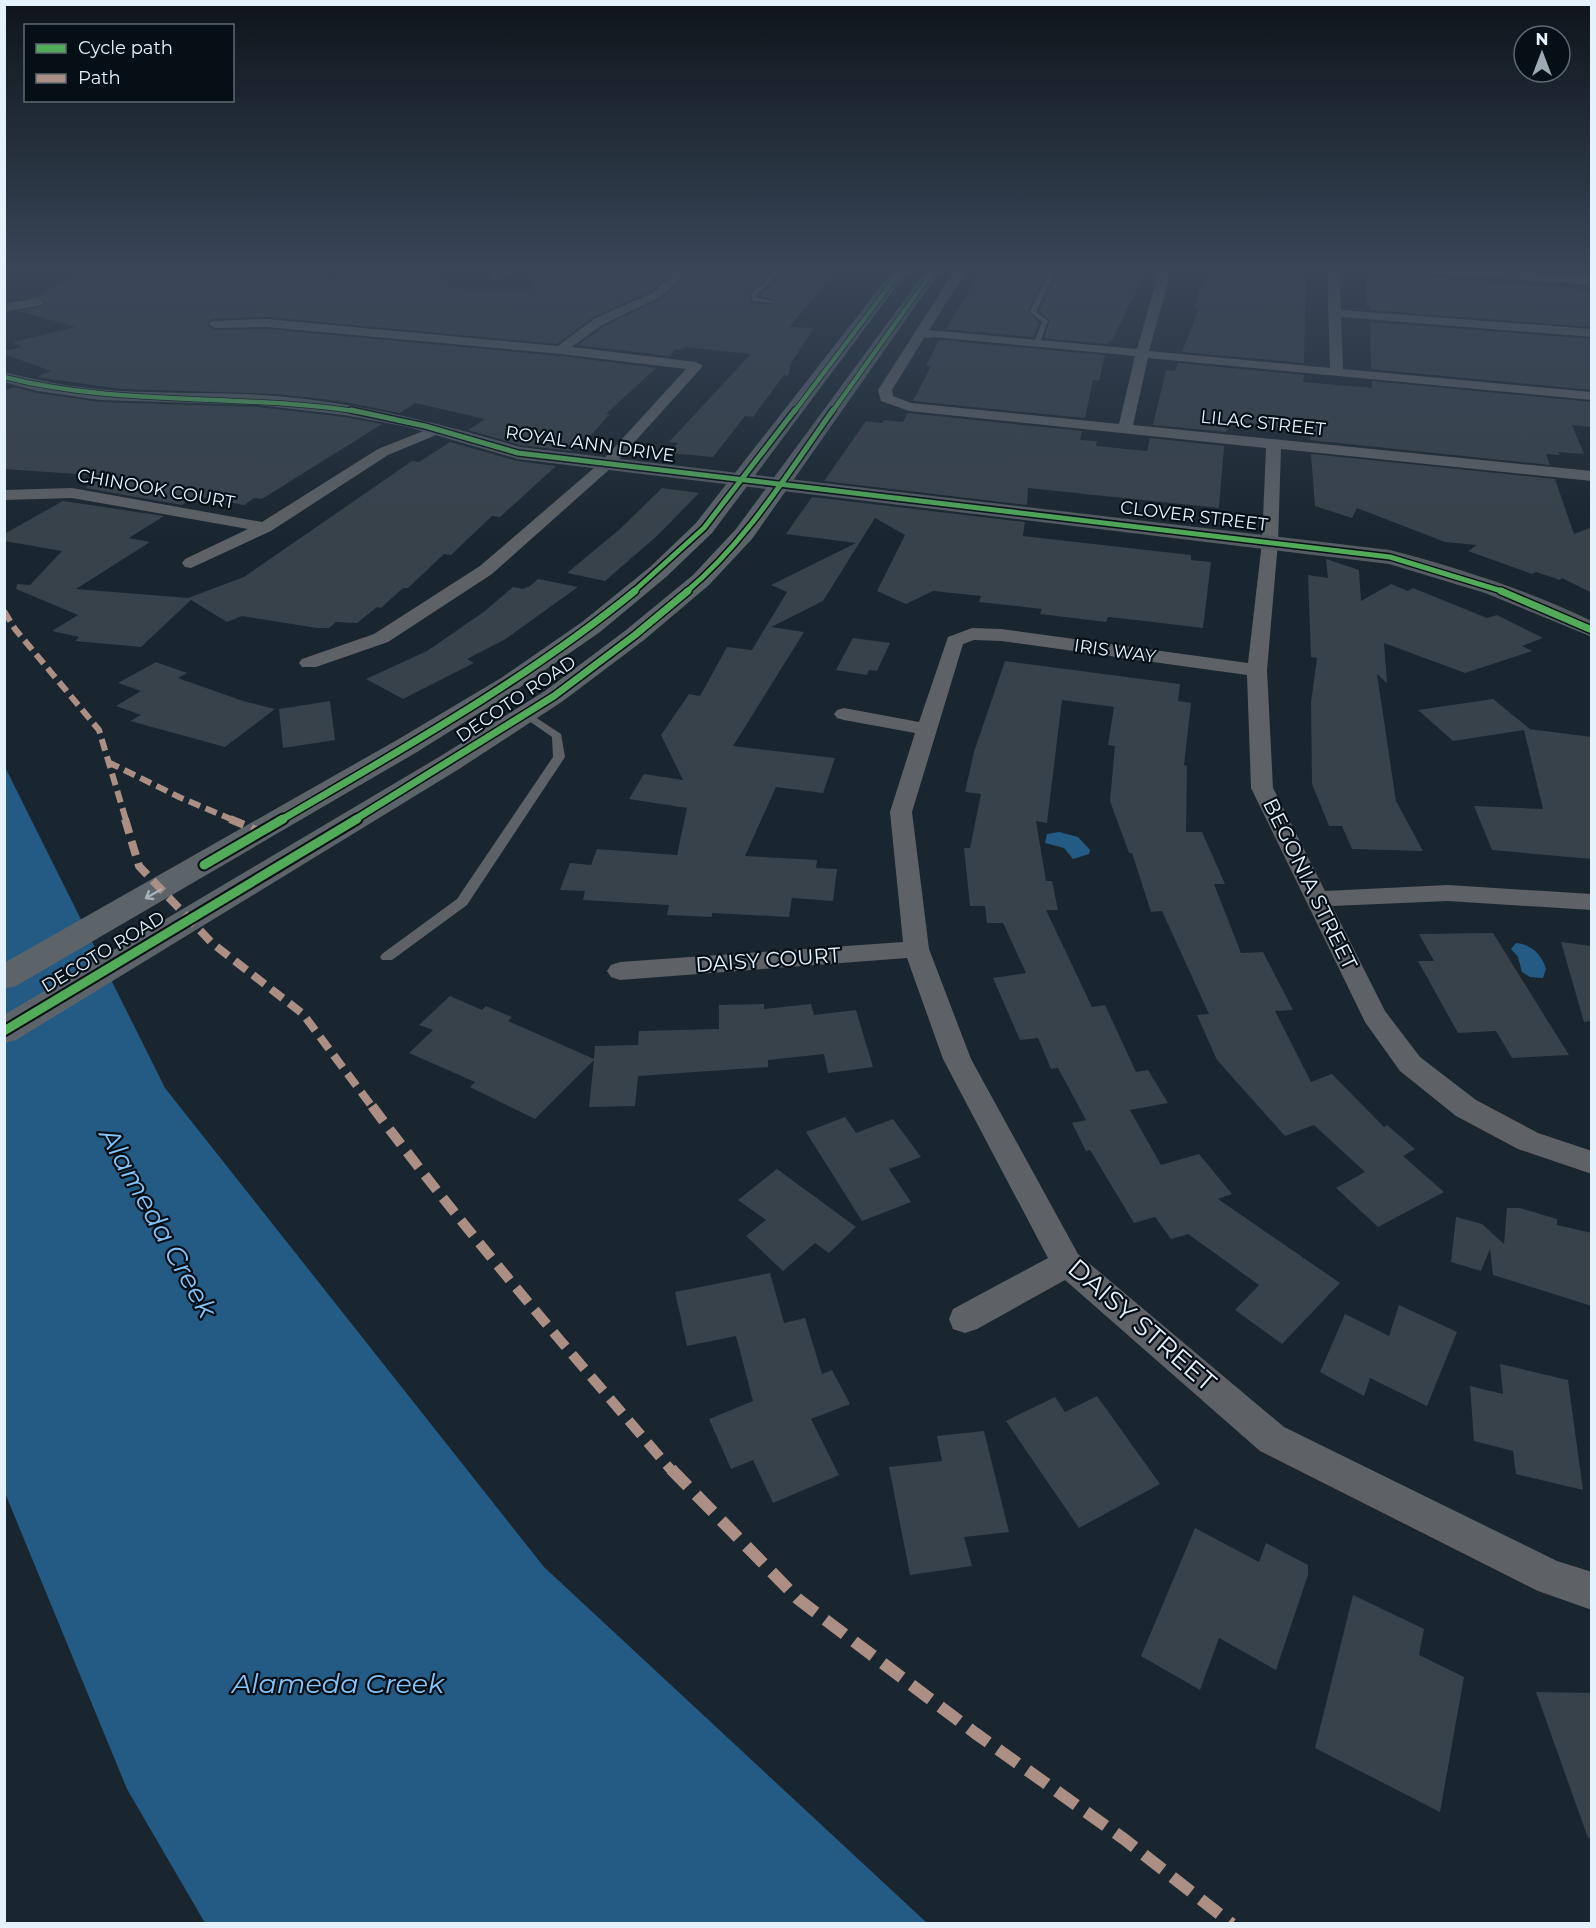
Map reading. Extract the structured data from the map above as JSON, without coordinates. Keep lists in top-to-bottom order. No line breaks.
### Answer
{"streets":{"main road":["DECOTO ROAD"],"street":["LILAC STREET","ROYAL ANN DRIVE","CHINOOK COURT","CLOVER STREET","IRIS WAY","BEGONIA STREET","DAISY COURT","DAISY STREET"]},"crossings":[["LILAC STREET","BEGONIA STREET"],["ROYAL ANN DRIVE","CHINOOK COURT"],["ROYAL ANN DRIVE","CLOVER STREET"],["ROYAL ANN DRIVE","DECOTO ROAD"],["CLOVER STREET","DECOTO ROAD"],["CLOVER STREET","BEGONIA STREET"],["IRIS WAY","BEGONIA STREET"],["IRIS WAY","DAISY STREET"],["DAISY COURT","DAISY STREET"]],"water":["Alameda Creek"],"legend":["Cycle path","Path"],"north":"top"}
